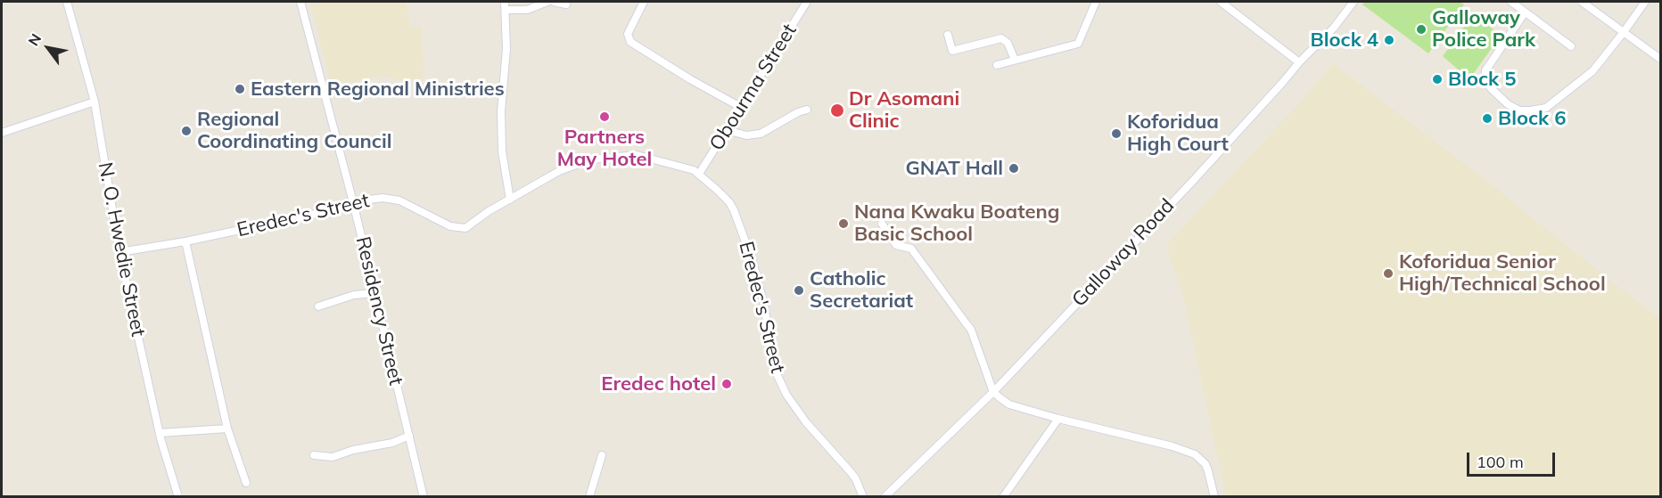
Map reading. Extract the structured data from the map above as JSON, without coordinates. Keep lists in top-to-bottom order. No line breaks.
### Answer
{"streets":{"street":["Obourma Street","Eredec's Street","N. O. Hwedie Street","Galloway Road","Residency Street"]},"crossings":[["Obourma Street","Eredec's Street"],["Eredec's Street","N. O. Hwedie Street"],["Eredec's Street","Residency Street"]],"places":["Galloway Police Park","Block 4","Block 5","Eastern Regional Ministries","Dr Asomani Clinic","Partners May Hotel","Block 6","Regional Coordinating Council","Koforidua High Court","GNAT Hall","Nana Kwaku Boateng Basic School","Koforidua Senior High/Technical School","Catholic Secretariat","Eredec hotel"],"scale_bar":"100 m","north":"top left"}
